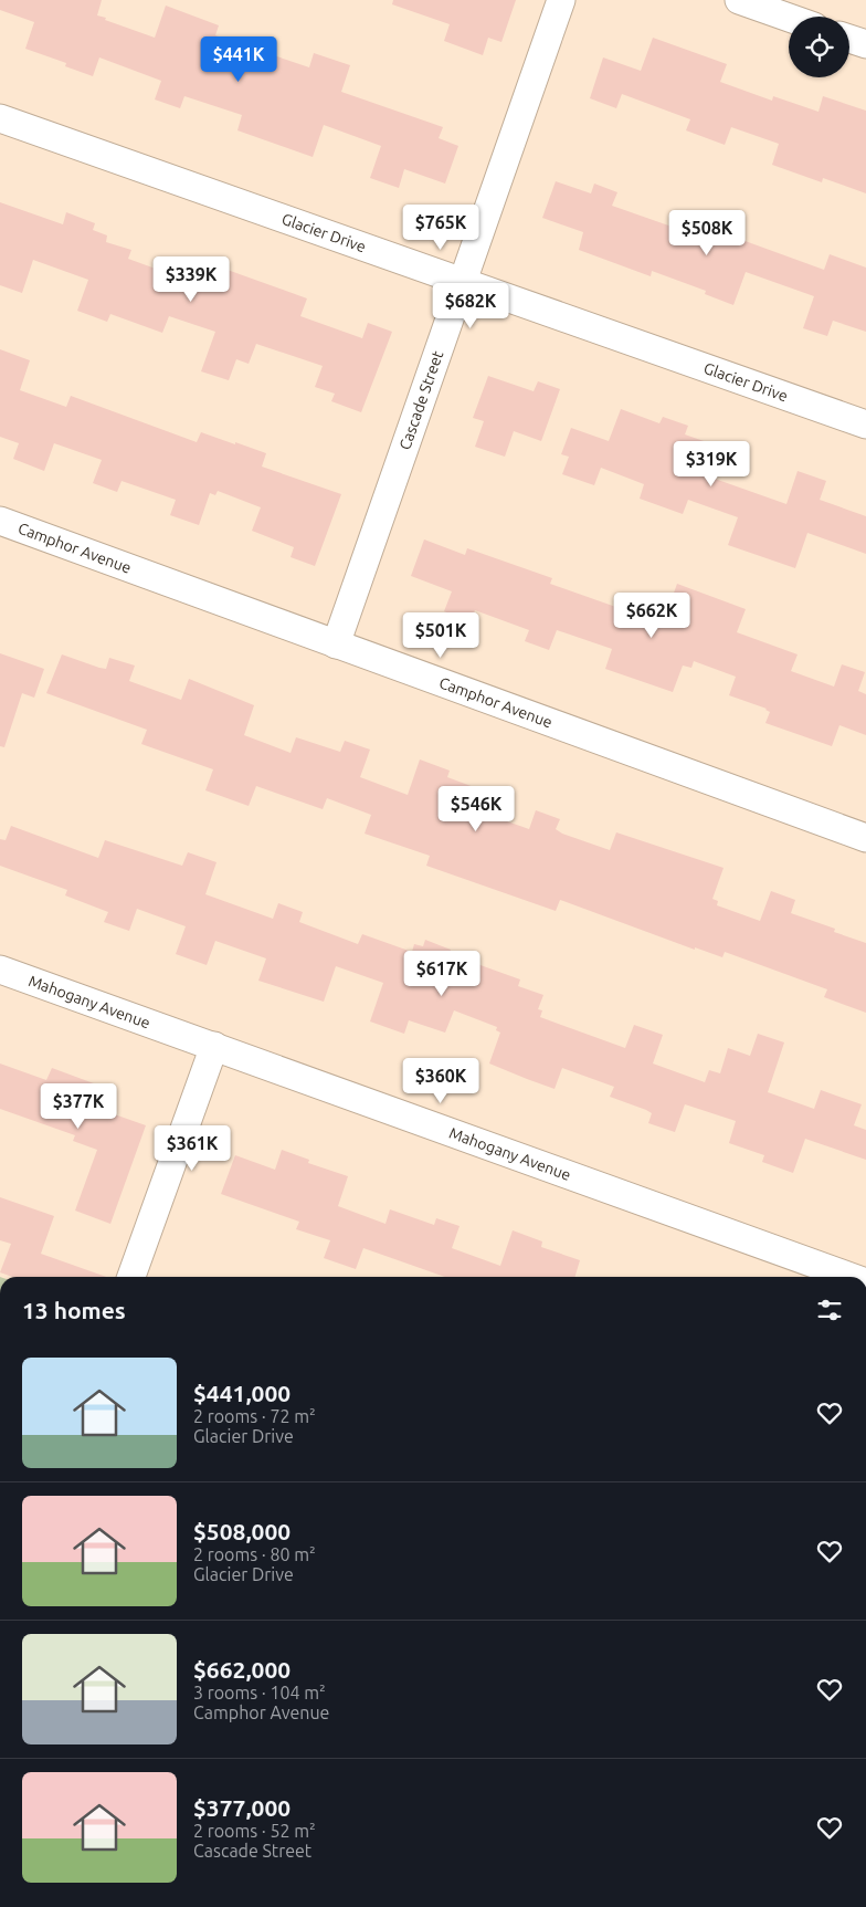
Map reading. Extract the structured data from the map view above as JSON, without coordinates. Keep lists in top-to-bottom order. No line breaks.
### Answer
{"streets":{"street":["Glacier Drive","Cascade Street","Camphor Avenue","Mahogany Avenue"]},"crossings":[["Glacier Drive","Cascade Street"],["Cascade Street","Camphor Avenue"]],"page":{"price":["$441K","$765K","$508K","$339K","$682K","$319K","$662K","$501K","$546K","$617K","$360K","$377K","$361K"],"heading":"13 homes","list":[{"name":"$441,000","note":"2 rooms · 72 m² · Glacier Drive"},{"name":"$508,000","note":"2 rooms · 80 m² · Glacier Drive"},{"name":"$662,000","note":"3 rooms · 104 m² · Camphor Avenue"},{"name":"$377,000","note":"2 rooms · 52 m² · Cascade Street"}]}}
